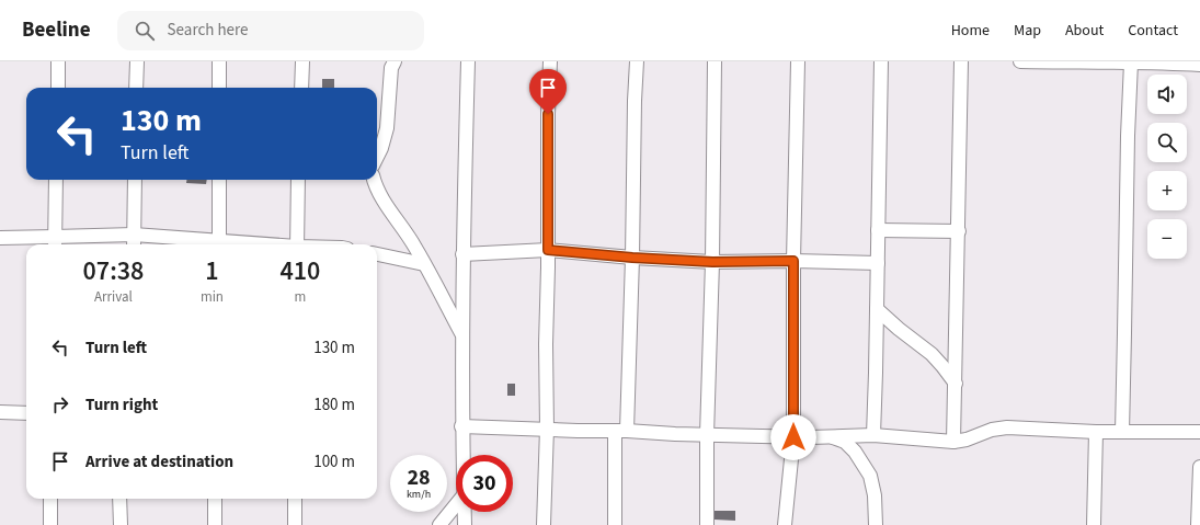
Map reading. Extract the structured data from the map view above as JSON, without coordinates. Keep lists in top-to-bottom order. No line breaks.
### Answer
{"page":{"header":"Beeline","search":"Search here","nav":["Home","Map","About","Contact"],"map_buttons":["+","−"],"turn":["130 m","Turn left"],"eta":["07:38","Arrival","1","min","410","m"],"list":[{"name":"Turn left","value":"130 m"},{"name":"Turn right","value":"180 m"},{"name":"Arrive at destination","value":"100 m"}],"speed":"28 km/h","limit":"30"}}
